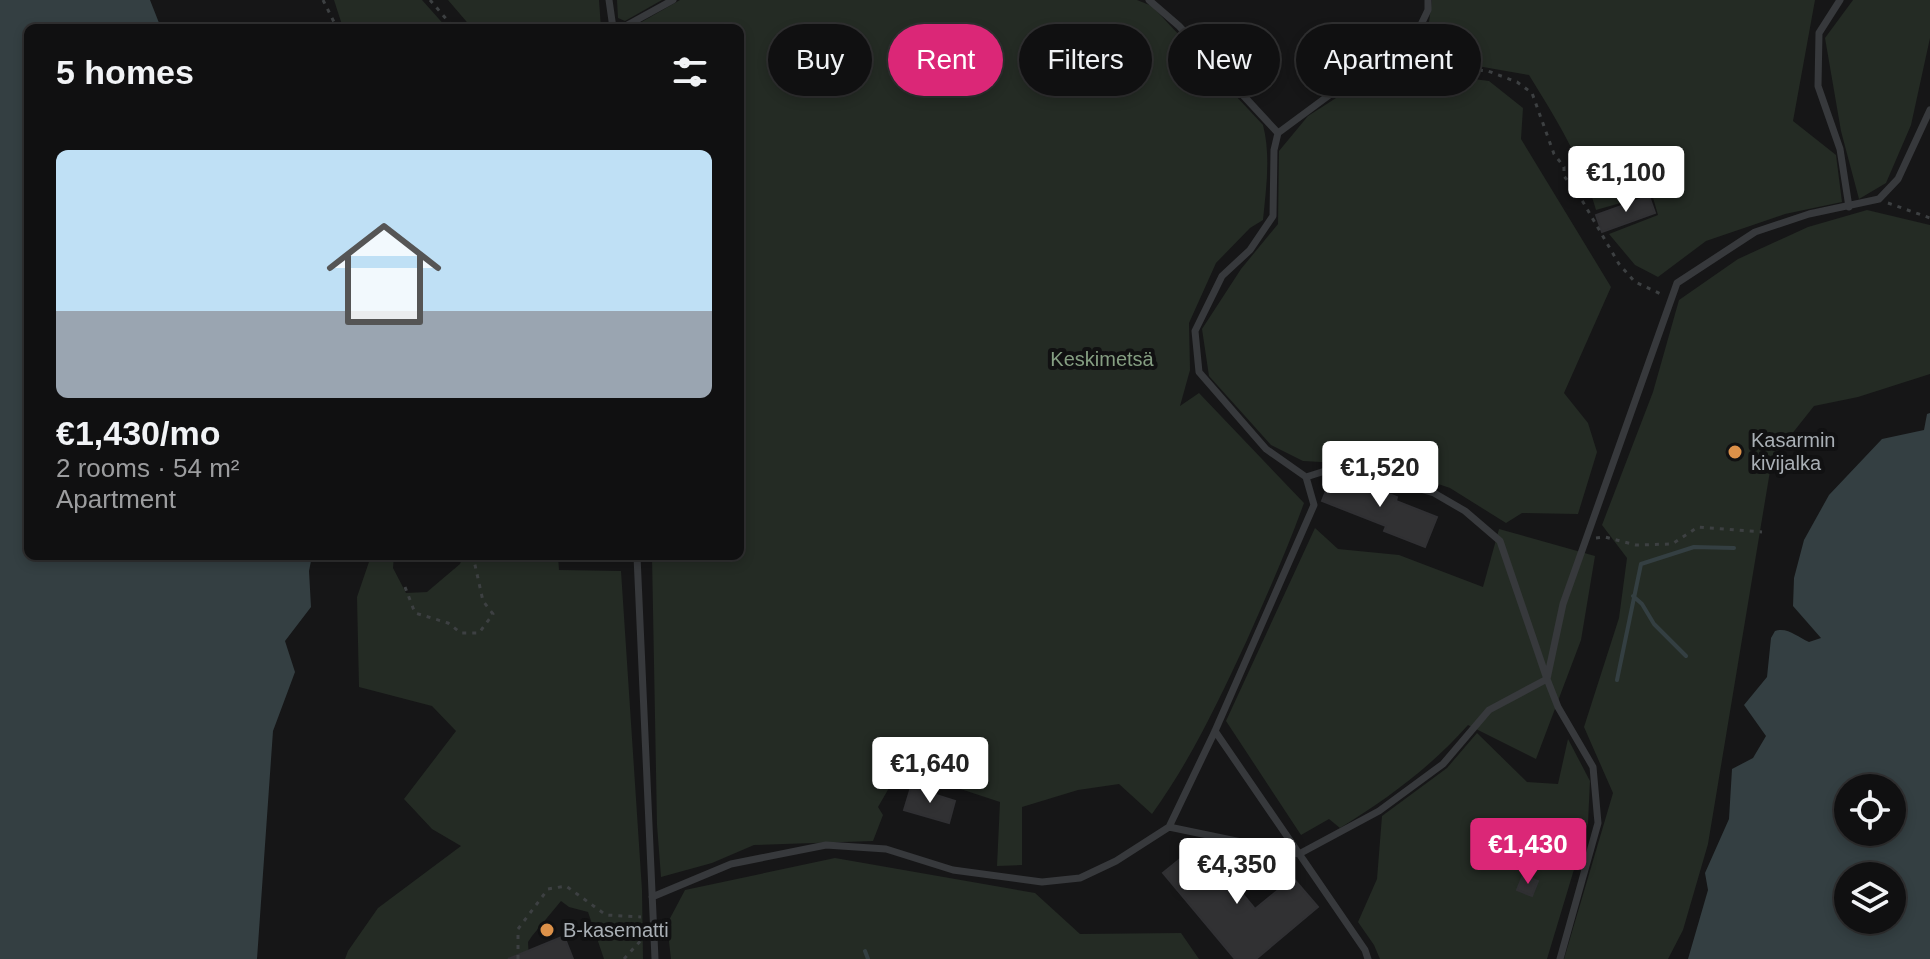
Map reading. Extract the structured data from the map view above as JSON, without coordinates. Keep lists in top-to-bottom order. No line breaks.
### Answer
{"parks":["Keskimetsä"],"places":["Kasarmin kivijalka","B-kasematti"],"page":{"chip":["Buy","Rent","Filters","New","Apartment"],"heading":"5 homes","list":[{"name":"€1,430/mo","note":"2 rooms · 54 m² · Apartment"}],"price":["€1,100","€1,520","€1,640","€1,430","€4,350"]}}
